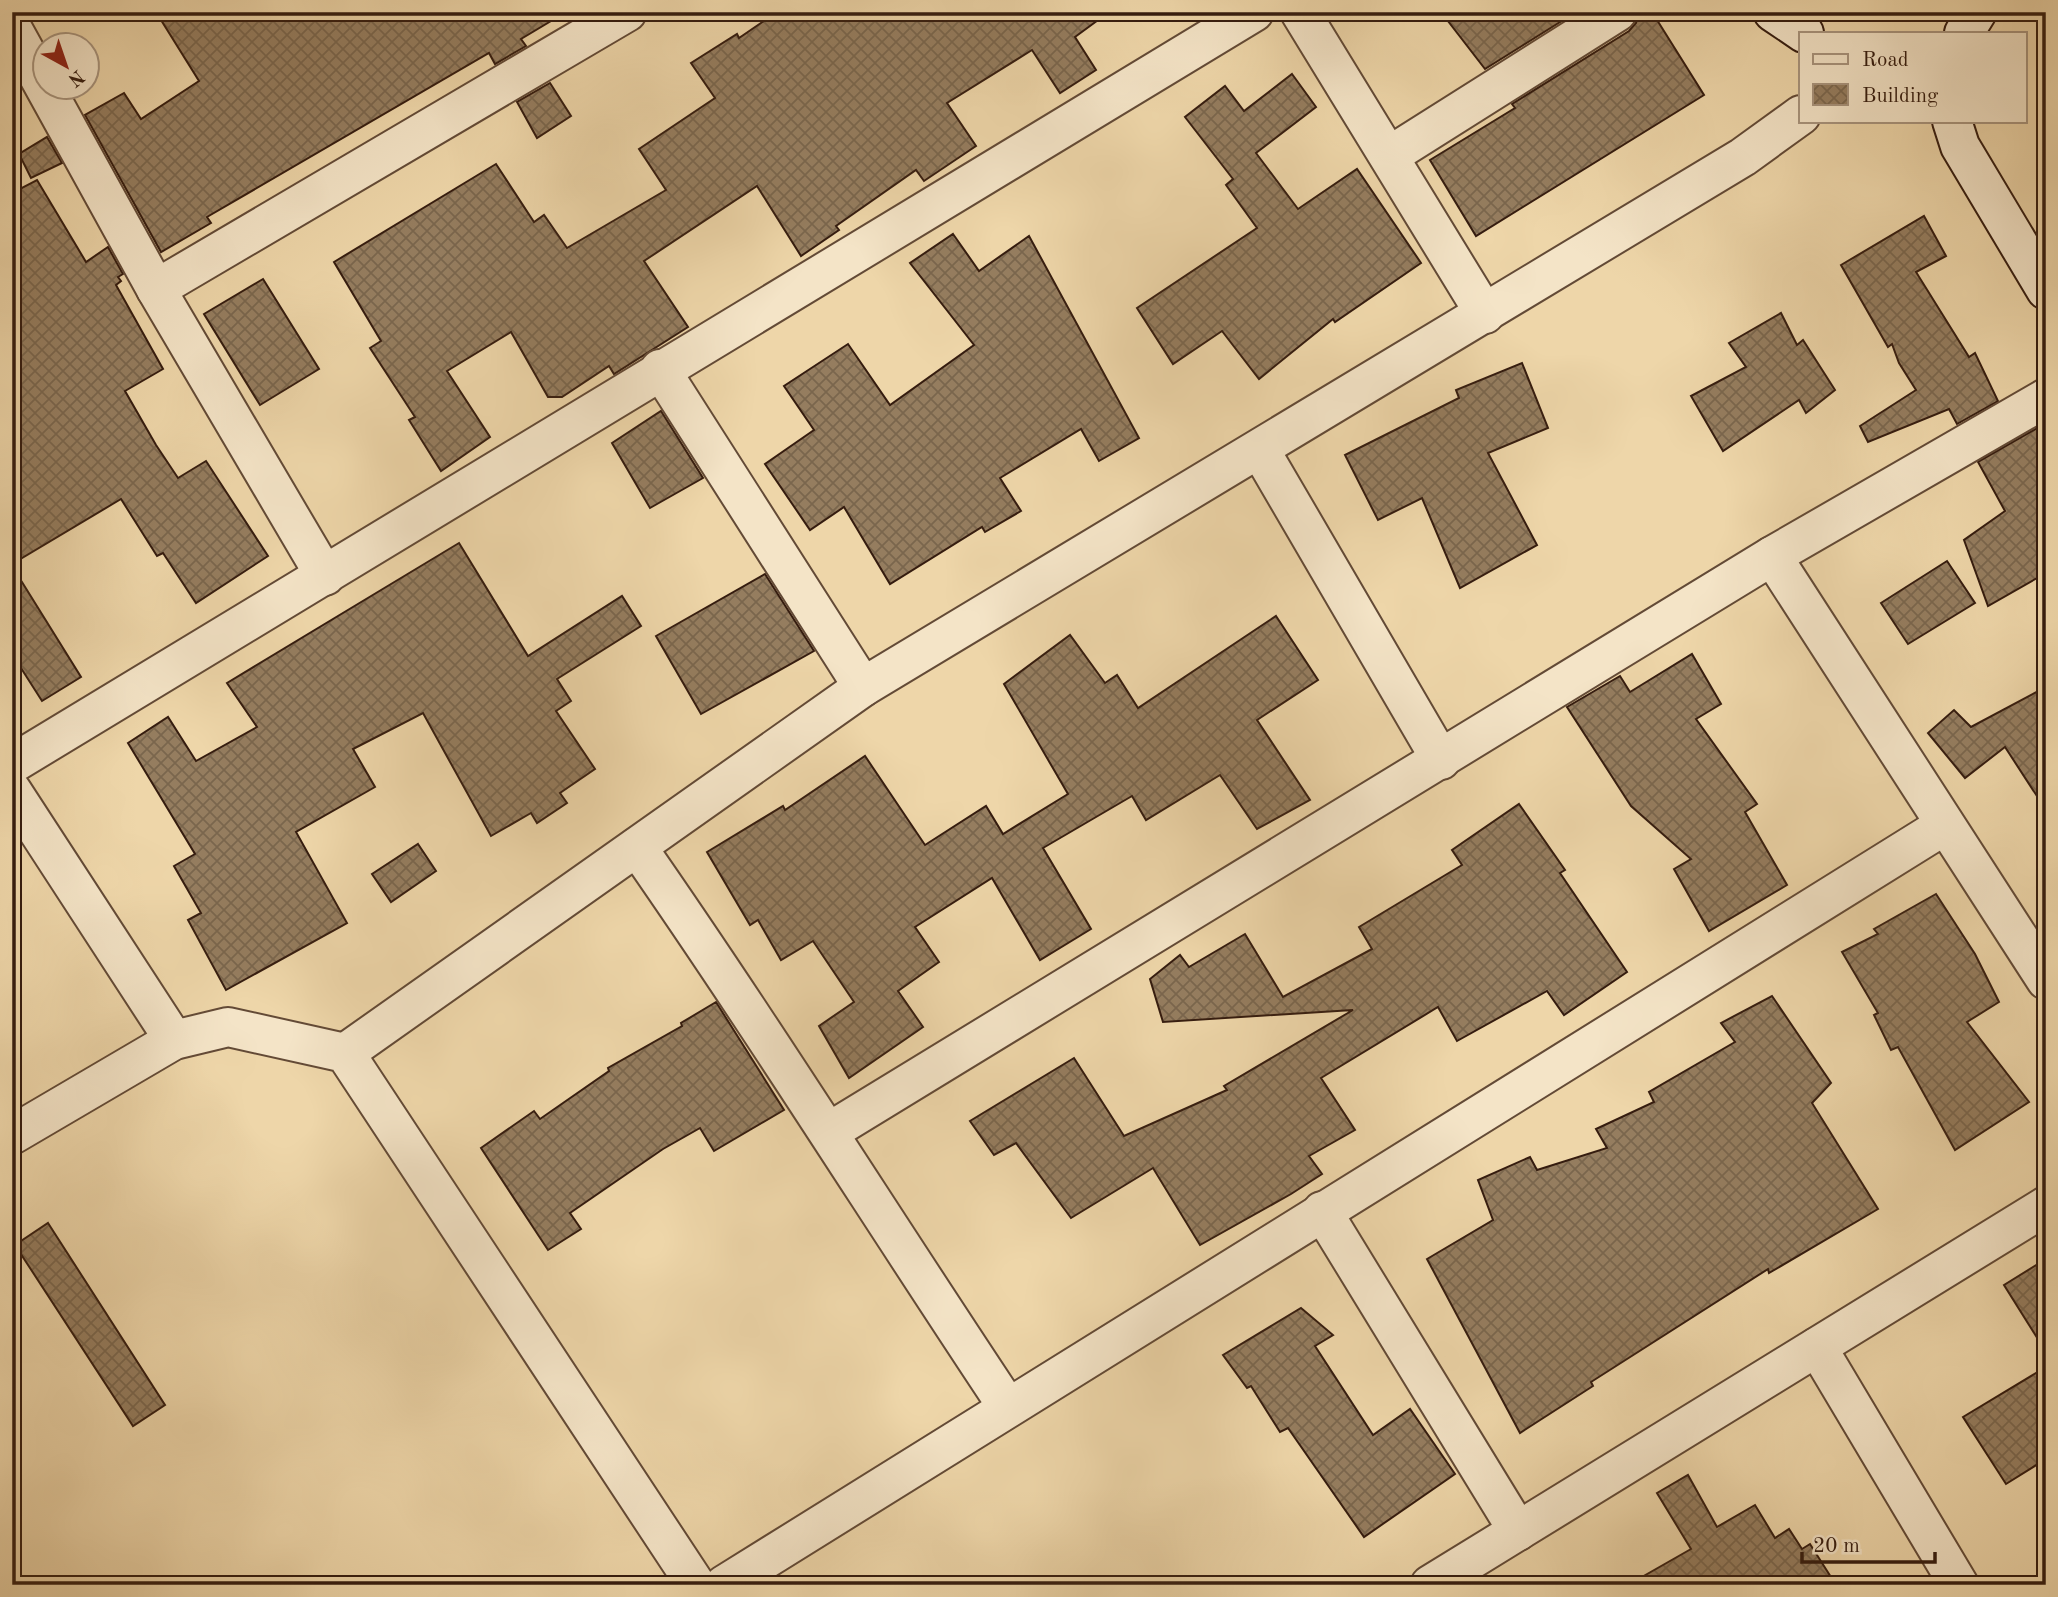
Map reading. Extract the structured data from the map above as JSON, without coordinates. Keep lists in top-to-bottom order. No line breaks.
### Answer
{"legend":["Road","Building"],"scale_bar":"20 m","north":"bottom right"}
